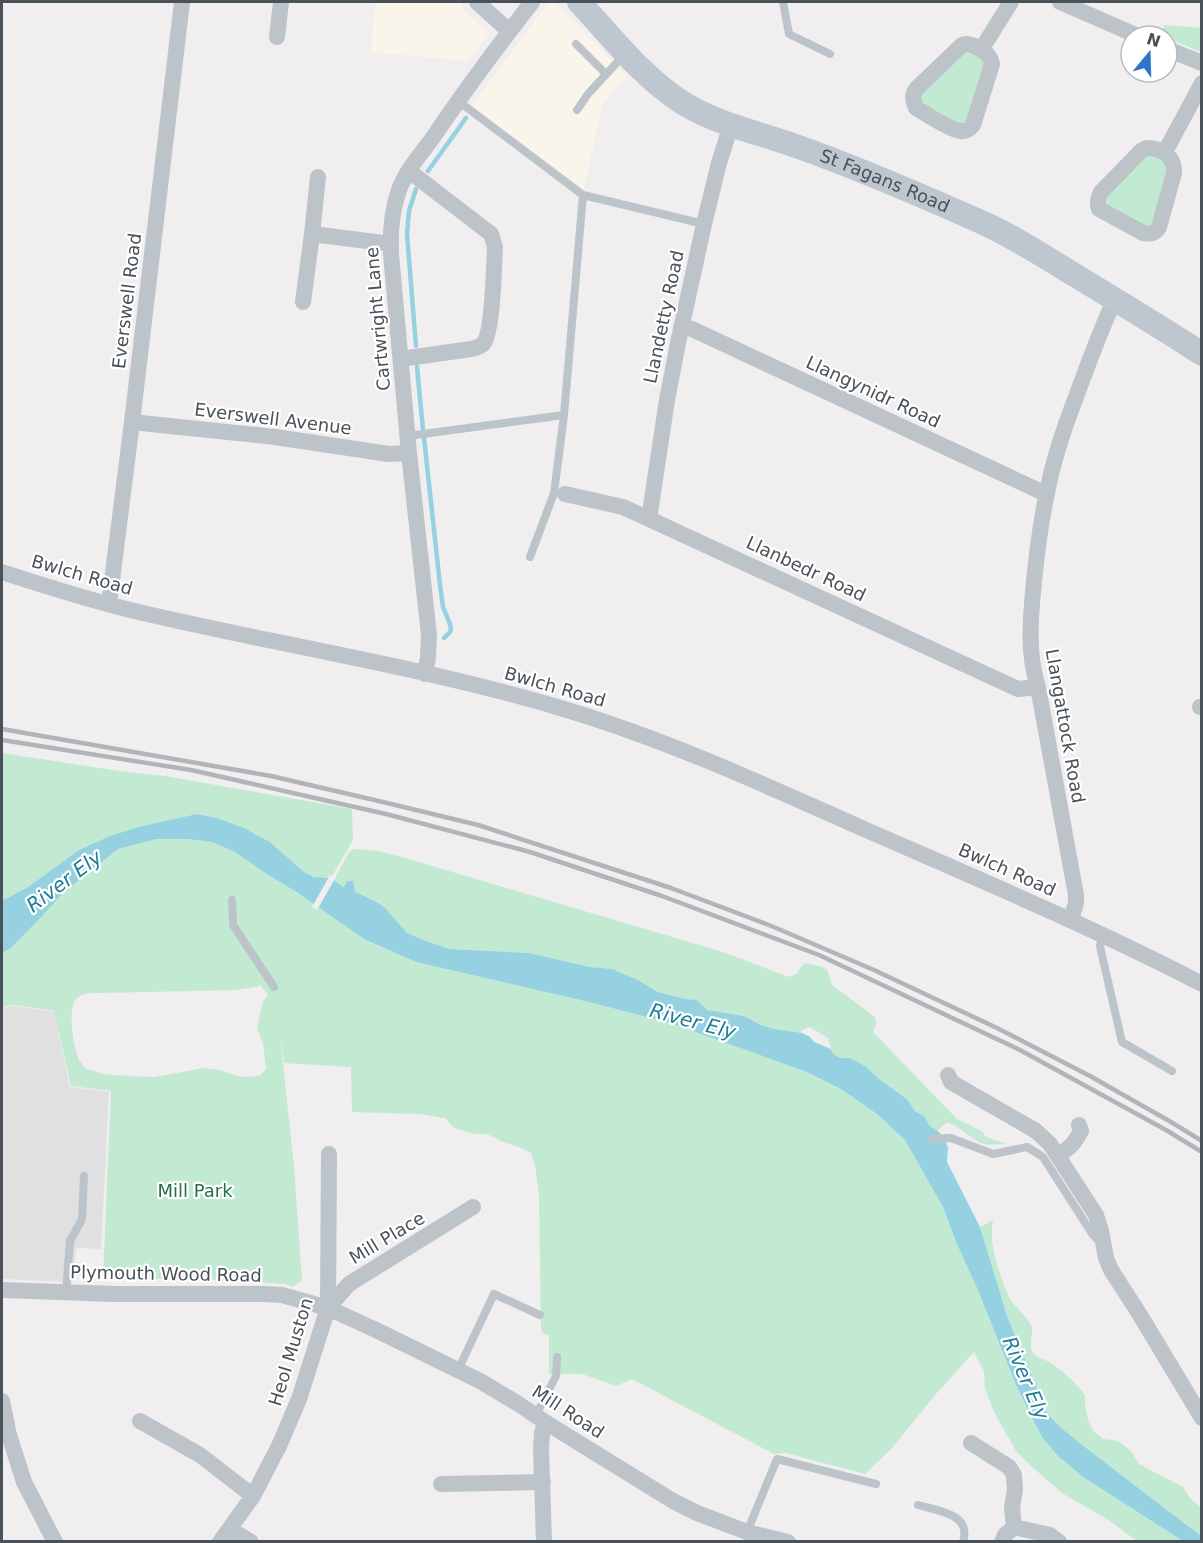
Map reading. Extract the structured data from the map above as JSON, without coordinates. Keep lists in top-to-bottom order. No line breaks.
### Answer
{"streets":{"street":["St Fagans Road","Everswell Road","Llandetty Road","Cartwright Lane","Llangynidr Road","Everswell Avenue","Llanbedr Road","Bwlch Road","Llangattock Road","Mill Place","Plymouth Wood Road","Heol Muston","Mill Road"]},"crossings":[["St Fagans Road","Llandetty Road"],["St Fagans Road","Llangattock Road"],["Everswell Road","Everswell Avenue"],["Everswell Road","Bwlch Road"],["Llandetty Road","Llangynidr Road"],["Llandetty Road","Llanbedr Road"],["Cartwright Lane","Everswell Avenue"],["Cartwright Lane","Bwlch Road"],["Llangynidr Road","Llangattock Road"],["Llanbedr Road","Llangattock Road"],["Bwlch Road","Llangattock Road"],["Mill Place","Plymouth Wood Road"],["Mill Place","Heol Muston"],["Mill Place","Mill Road"],["Plymouth Wood Road","Heol Muston"],["Plymouth Wood Road","Mill Road"],["Heol Muston","Mill Road"]],"water":["River Ely"],"parks":["Mill Park"],"north":"top"}
